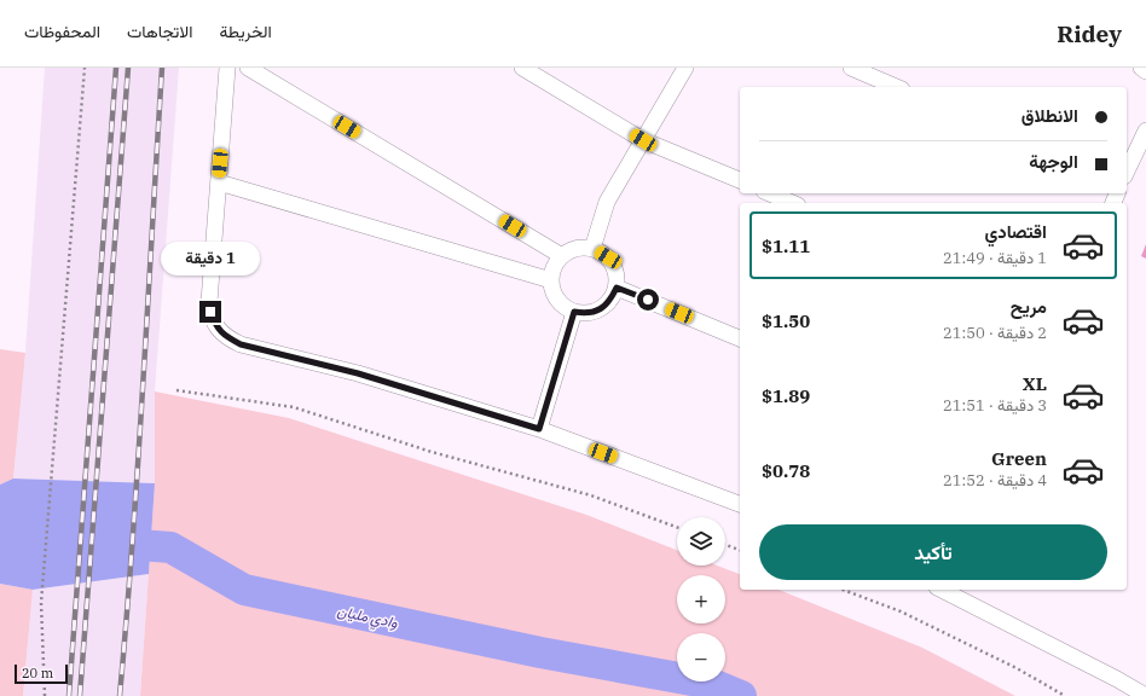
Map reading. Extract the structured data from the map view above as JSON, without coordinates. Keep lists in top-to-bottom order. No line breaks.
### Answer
{"water":["وادي مليان"],"scale_bar":"20 m","page":{"header":"Ridey","nav":["الخريطة","الاتجاهات","المحفوظات"],"banner":["الانطلاق","الوجهة"],"list":[{"name":"اقتصادي","note":"1 دقيقة · 21:49","value":"$1.11"},{"name":"مريح","note":"2 دقيقة · 21:50","value":"$1.50"},{"name":"XL","note":"3 دقيقة · 21:51","value":"$1.89"},{"name":"Green","note":"4 دقيقة · 21:52","value":"$0.78"}],"bubble":"1 دقيقة","buttons":"تأكيد","map_buttons":["+","−"],"scale":"20 m"}}
